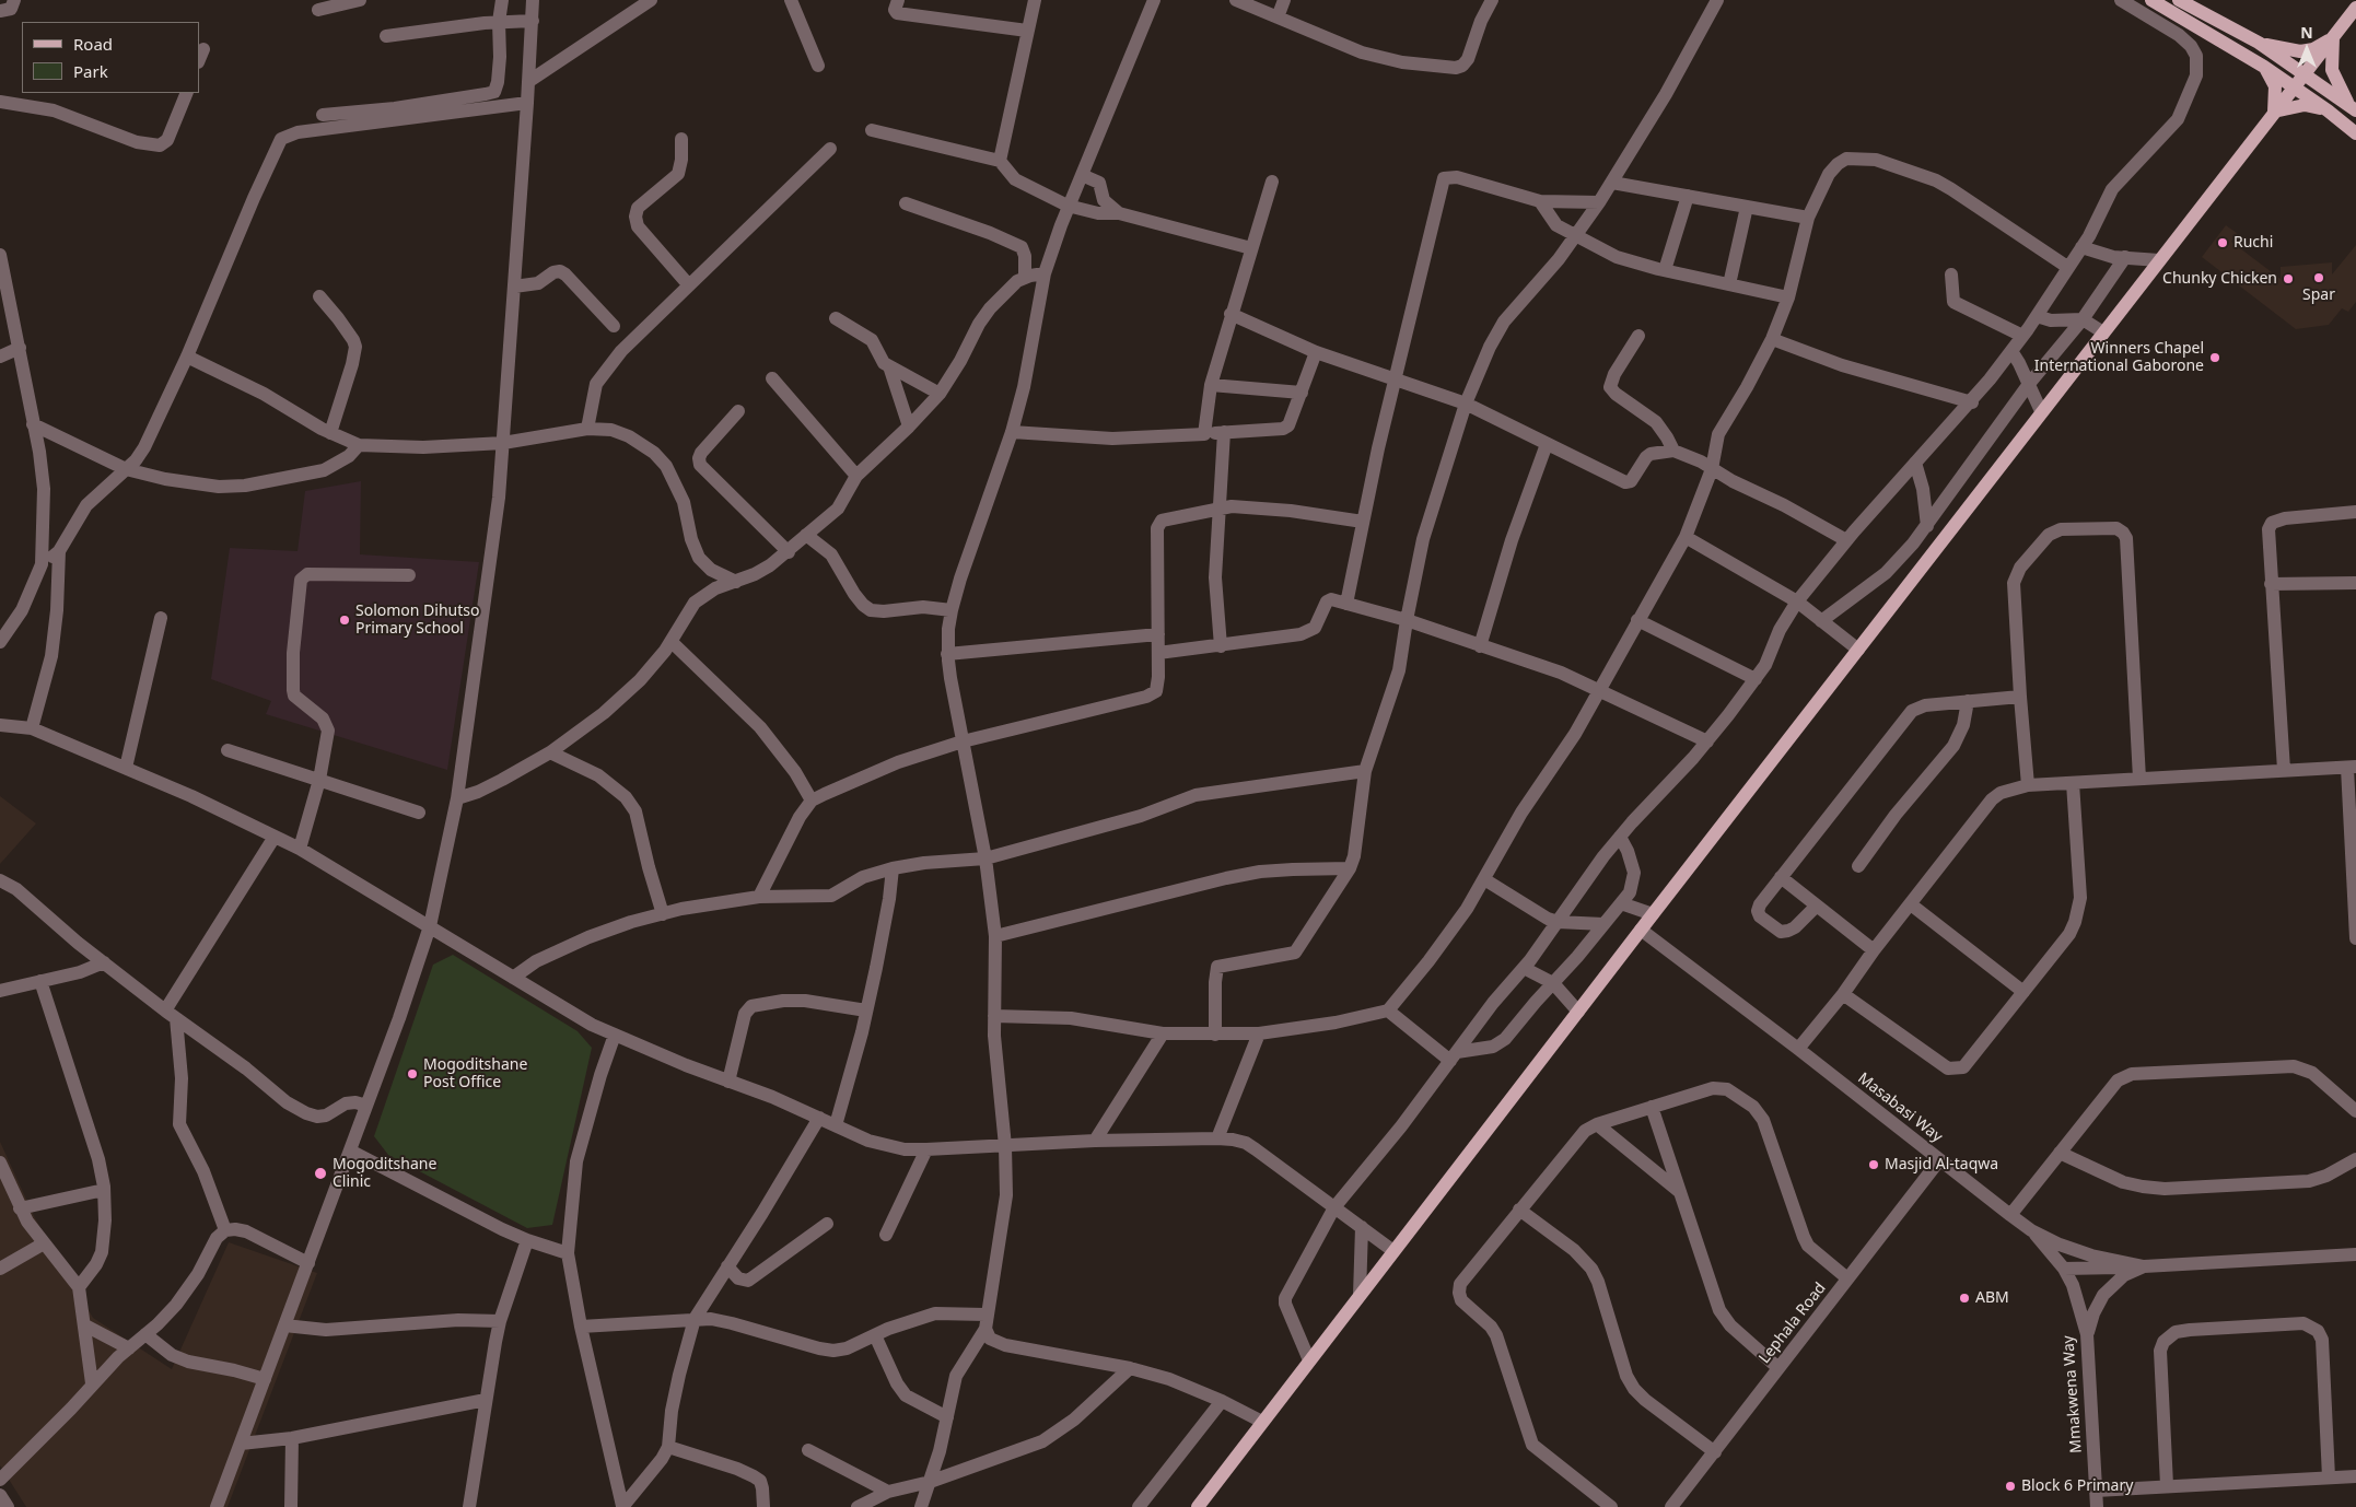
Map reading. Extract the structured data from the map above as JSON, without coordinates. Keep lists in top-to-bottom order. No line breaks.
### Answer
{"streets":{"street":["Masabasi Way","Lephala Road","Mmakwena Way"]},"crossings":[["Masabasi Way","Lephala Road"],["Masabasi Way","Mmakwena Way"]],"places":["Ruchi","Spar","Chunky Chicken","Winners Chapel International Gaborone","Solomon Dihutso Primary School","Mogoditshane Post Office","Masjid Al-taqwa","Mogoditshane Clinic","ABM","Block 6 Primary"],"legend":["Road","Park"],"north":"top"}
